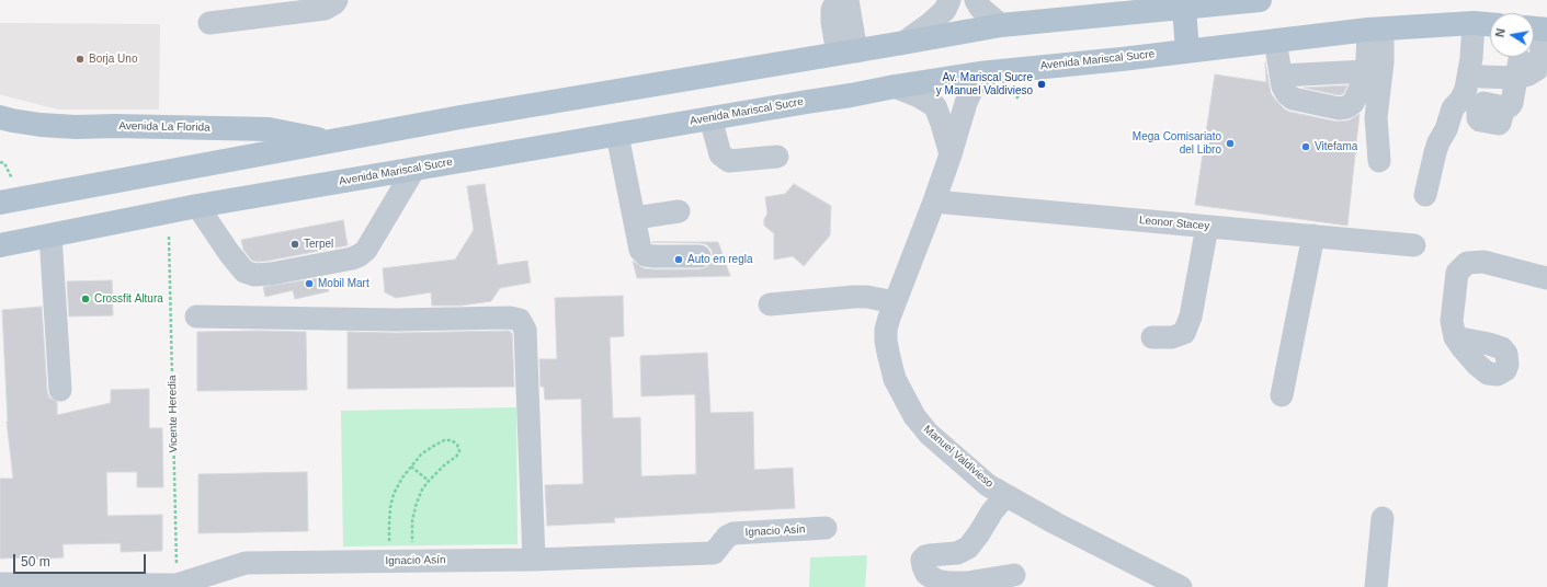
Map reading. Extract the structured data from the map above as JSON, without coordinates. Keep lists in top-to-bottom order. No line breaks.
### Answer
{"streets":{"main road":["Avenida Mariscal Sucre","Avenida La Florida"],"street":["Leonor Stacey","Manuel Valdivieso","Ignacio Asín"],"path":["Vicente Heredia"]},"crossings":[["Avenida Mariscal Sucre","Manuel Valdivieso"],["Leonor Stacey","Manuel Valdivieso"],["Vicente Heredia","Ignacio Asín"]],"places":["Borja Uno","Av. Mariscal Sucre y Manuel Valdivieso","Mega Comisariato del Libro","Vitefama","Terpel","Auto en regla","Mobil Mart","Crossfit Altura"],"scale_bar":"50 m","north":"left"}
